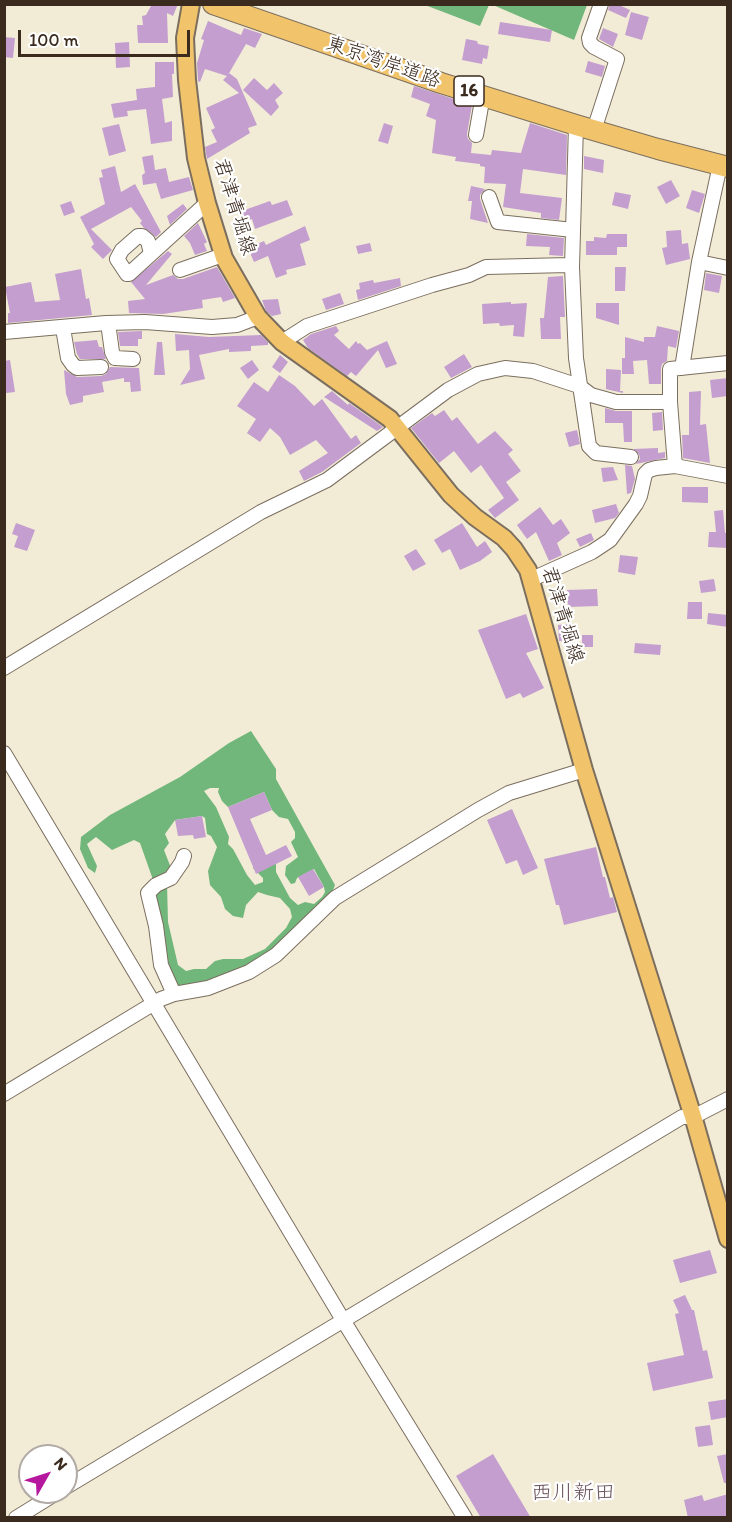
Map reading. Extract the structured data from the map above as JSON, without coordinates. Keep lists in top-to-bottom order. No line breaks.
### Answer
{"streets":{"highway":["東京湾岸道路","16"],"main road":["君津青堀線"]},"districts":["西川新田"],"scale_bar":"100 m","north":"top right"}
